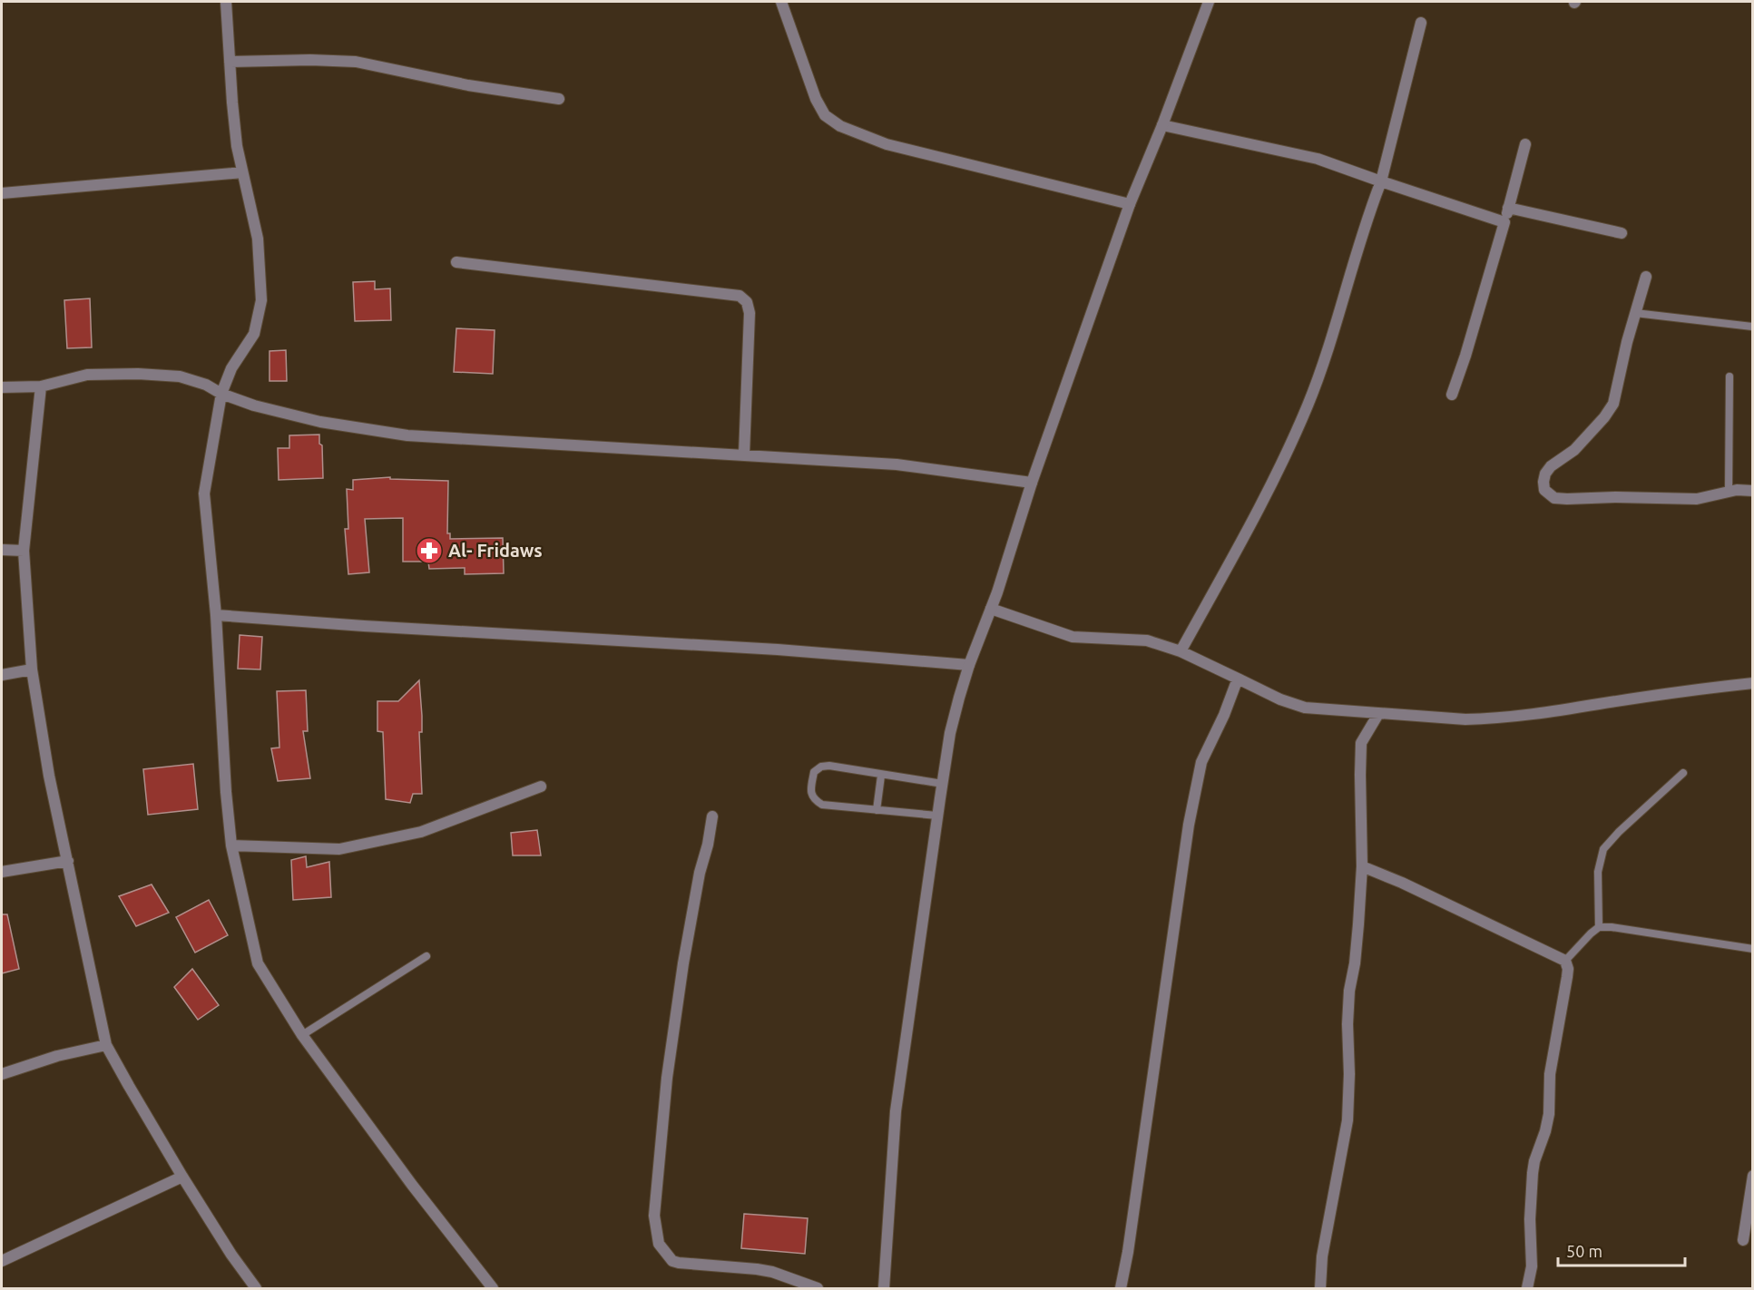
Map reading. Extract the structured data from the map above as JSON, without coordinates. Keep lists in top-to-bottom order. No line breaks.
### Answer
{"places":{"pharmacy":["Al- Fridaws"]},"scale_bar":"50 m"}
